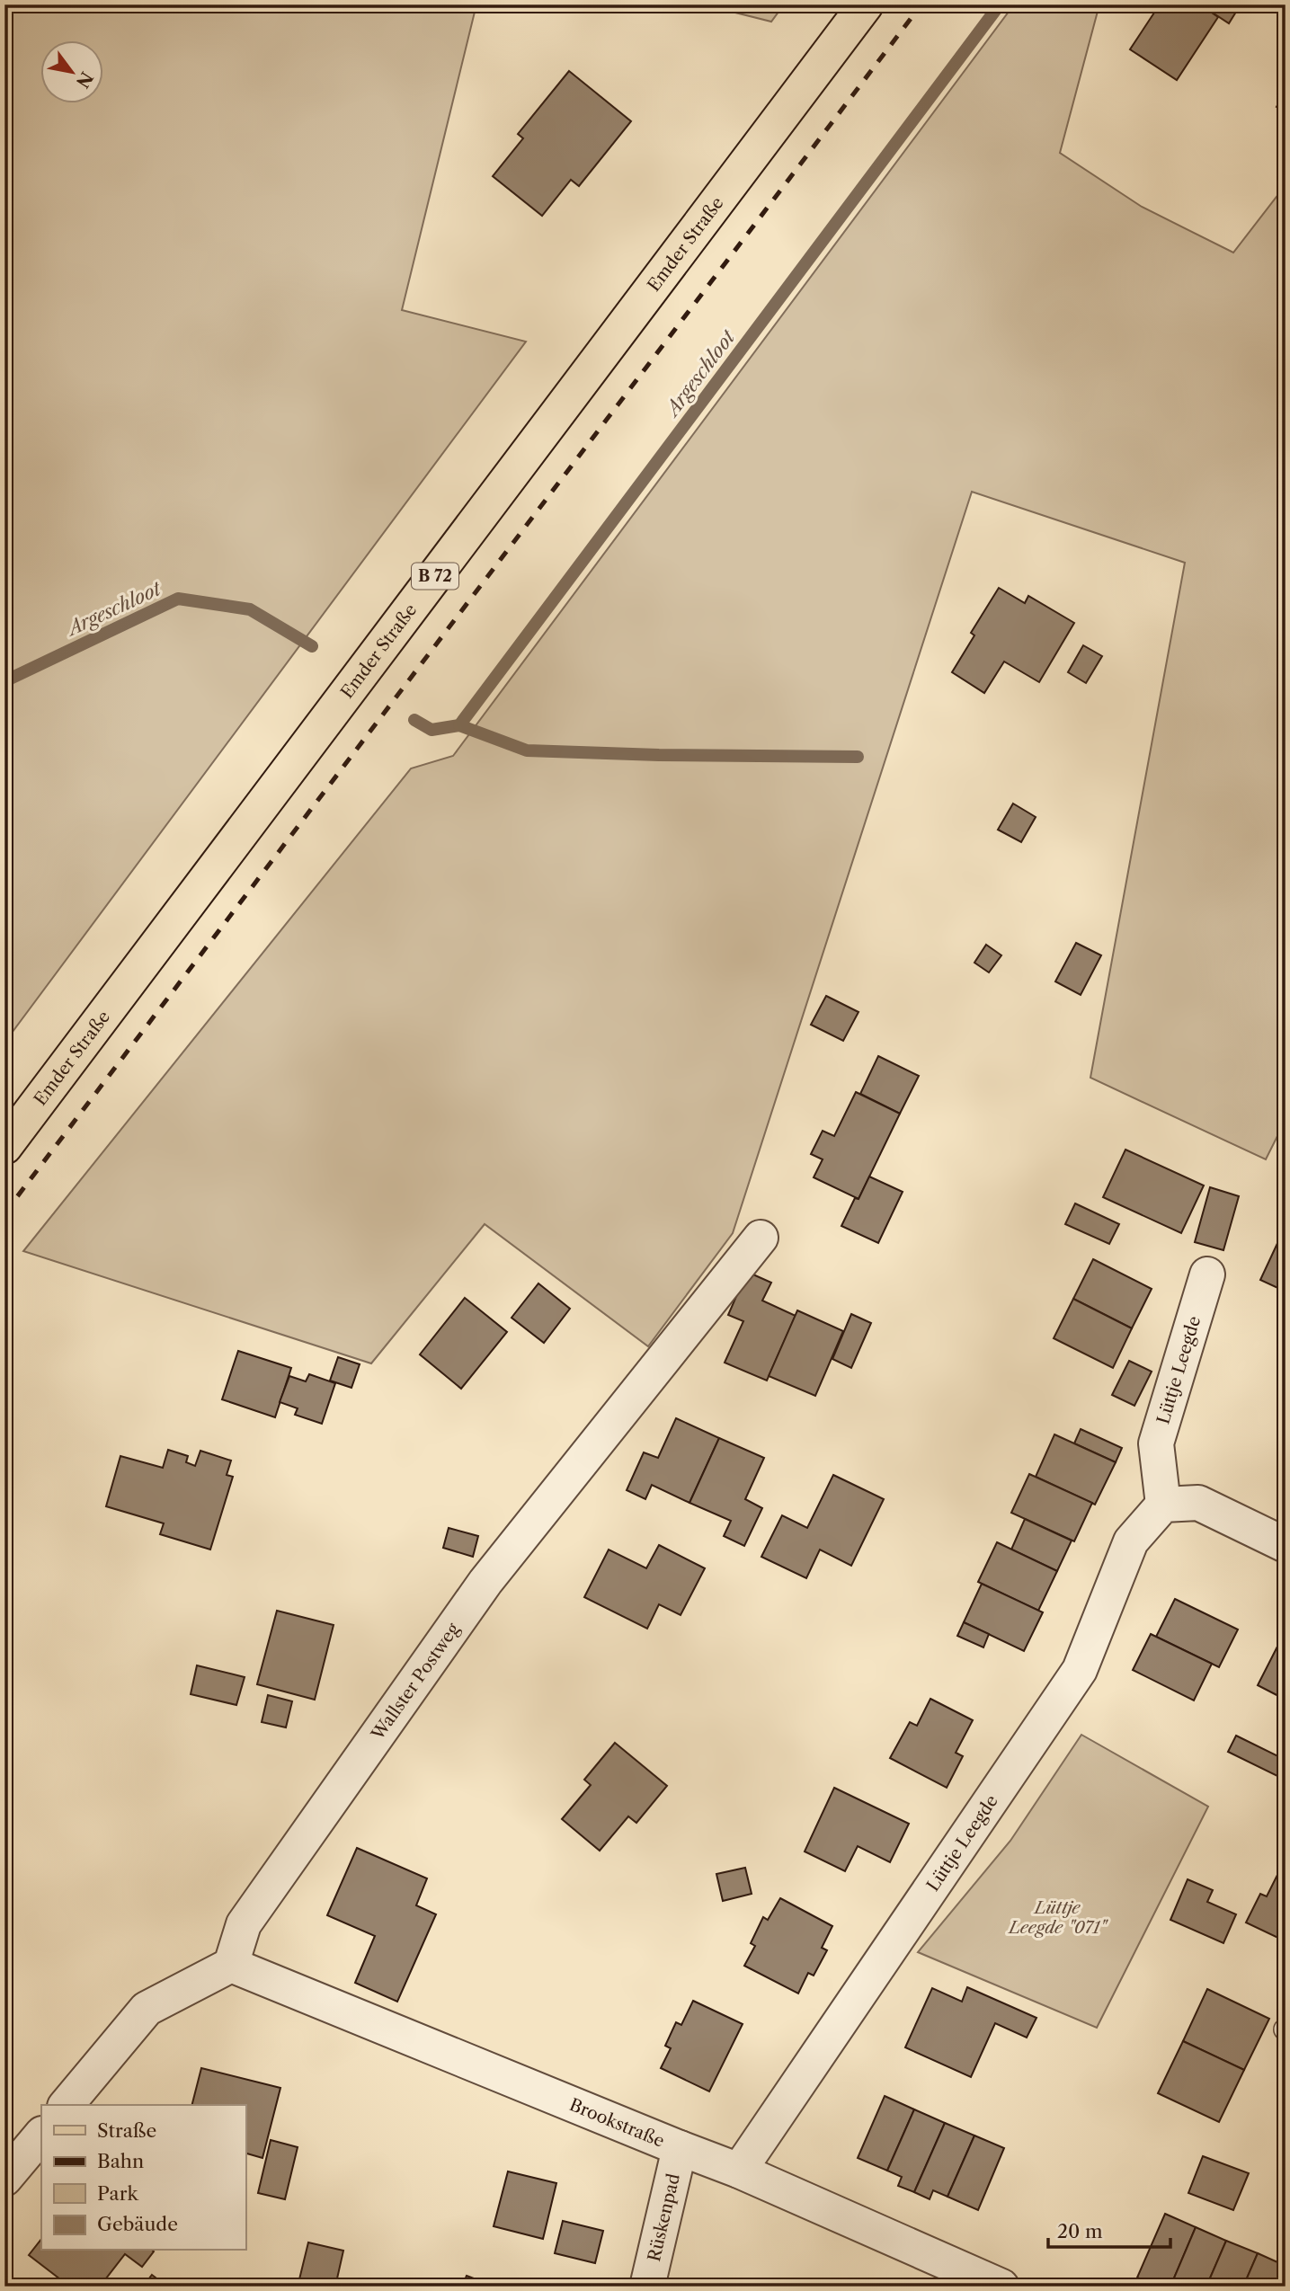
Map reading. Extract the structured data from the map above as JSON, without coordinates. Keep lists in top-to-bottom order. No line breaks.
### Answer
{"streets":{"main road":["Emder Straße","B 72"],"street":["Lüttje Leegde","Wallster Postweg","Brookstraße","Rüskenpad"]},"crossings":[["Lüttje Leegde","Brookstraße"],["Wallster Postweg","Brookstraße"],["Brookstraße","Rüskenpad"]],"water":["Argeschloot"],"parks":["Lüttje Leegde \"071\""],"legend":["Straße","Bahn","Park","Gebäude"],"scale_bar":"20 m","north":"bottom right"}
